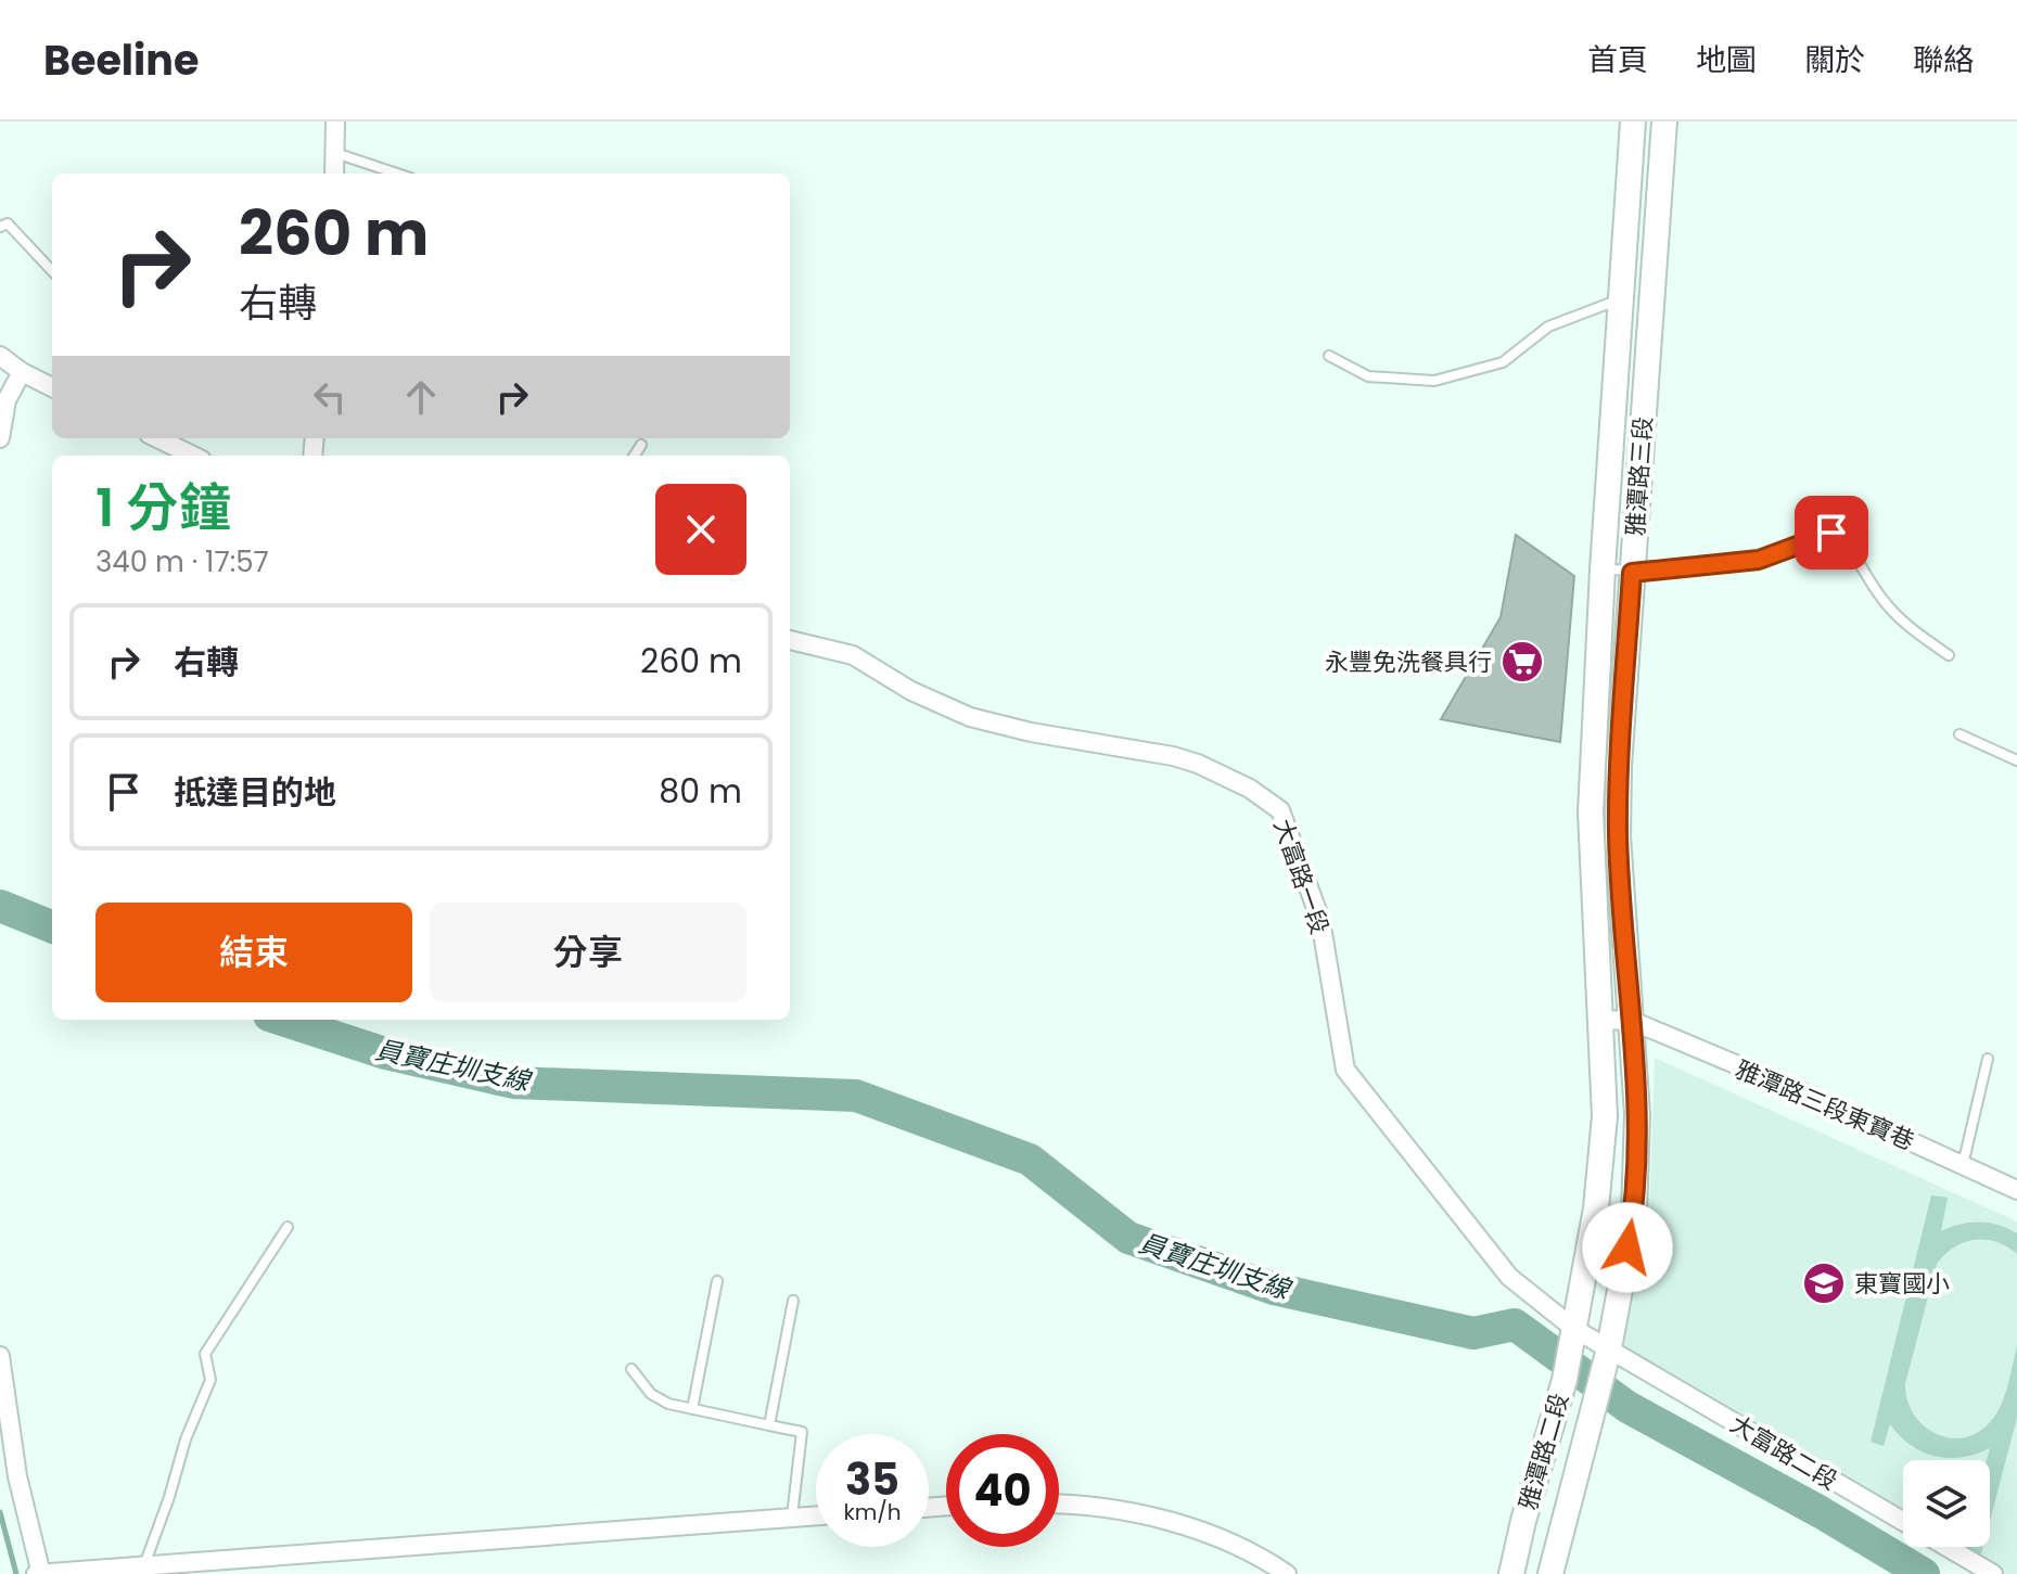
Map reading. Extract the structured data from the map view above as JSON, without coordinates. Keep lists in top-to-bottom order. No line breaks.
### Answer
{"streets":{"street":["雅潭路三段","大富路一段","雅潭路三段東寶巷","雅潭路二段","大富路二段"]},"crossings":[["雅潭路三段","大富路一段"],["雅潭路三段","雅潭路三段東寶巷"],["雅潭路三段","雅潭路二段"],["雅潭路三段","大富路二段"],["大富路一段","雅潭路二段"],["大富路一段","大富路二段"],["雅潭路二段","大富路二段"]],"water":["員寶庄圳支線"],"places":{"supermarket":["永豐免洗餐具行"],"school or university":["東寶國小"]},"page":{"header":"Beeline","nav":["首頁","地圖","關於","聯絡"],"turn":["260 m","右轉"],"heading":["1 分鐘","340 m · 17:57"],"list":[{"name":"右轉","value":"260 m"},{"name":"抵達目的地","value":"80 m"}],"buttons":["結束","分享"],"speed":"35 km/h","limit":"40"}}
